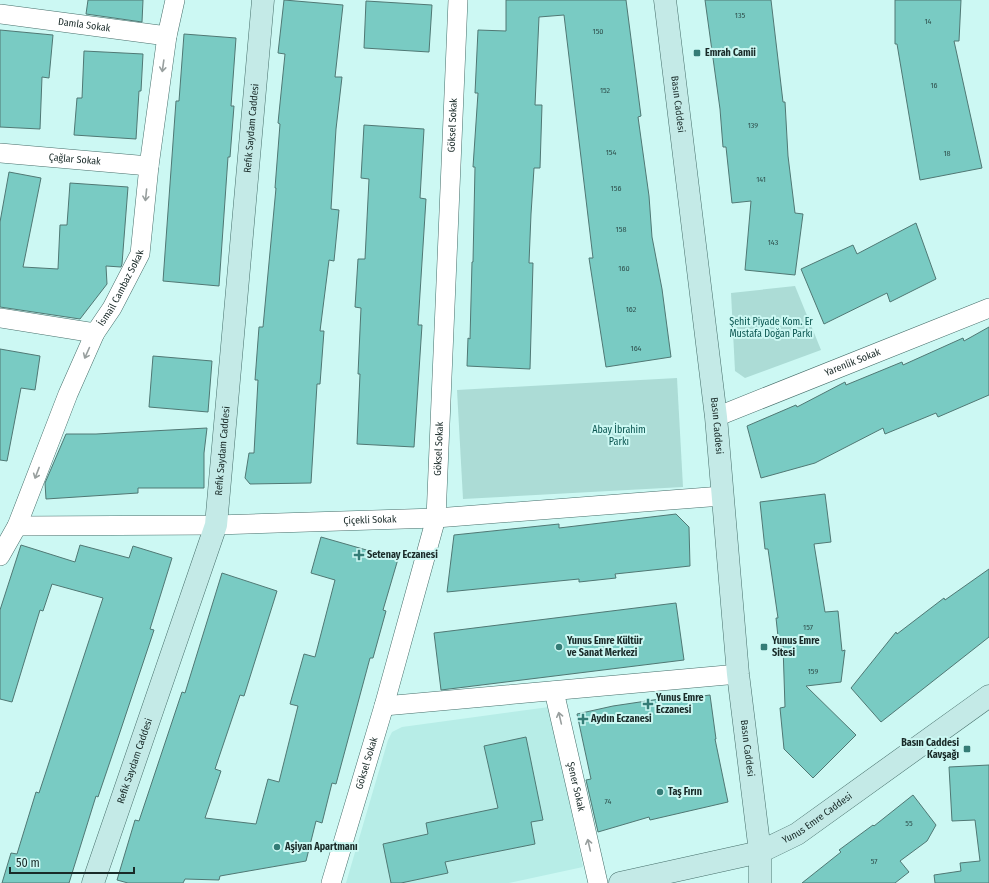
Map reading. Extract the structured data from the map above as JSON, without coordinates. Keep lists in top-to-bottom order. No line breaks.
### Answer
{"streets":{"street":["Damla Sokak","Basın Caddesi","Göksel Sokak","Refik Saydam Caddesi","Çağlar Sokak","İsmail Cambaz Sokak","Yarenlik Sokak","Çiçekli Sokak","Şener Sokak","Yunus Emre Caddesi"]},"crossings":[["Damla Sokak","İsmail Cambaz Sokak"],["Basın Caddesi","Yarenlik Sokak"],["Basın Caddesi","Çiçekli Sokak"],["Basın Caddesi","Yunus Emre Caddesi"],["Göksel Sokak","Çiçekli Sokak"],["Refik Saydam Caddesi","Çiçekli Sokak"],["Çağlar Sokak","İsmail Cambaz Sokak"],["İsmail Cambaz Sokak","Çiçekli Sokak"]],"one_way":["İsmail Cambaz Sokak","Şener Sokak"],"parks":["Şehit Piyade Kom. Er Mustafa Doğan Parkı","Abay İbrahim Parkı"],"places":{"transit":["Emrah Camii","Yunus Emre Sitesi","Basın Caddesi Kavşağı"],"health":["Setenay Eczanesi","Yunus Emre Eczanesi","Aydın Eczanesi"],"other":["Yunus Emre Kültür ve Sanat Merkezi","Taş Fırın","Aşiyan Apartmanı"]},"house_numbers":["135","14","150","16","152","139","154","18","141","156","158","143","160","162","164","157","159","74","55","57"],"scale_bar":"50 m"}
